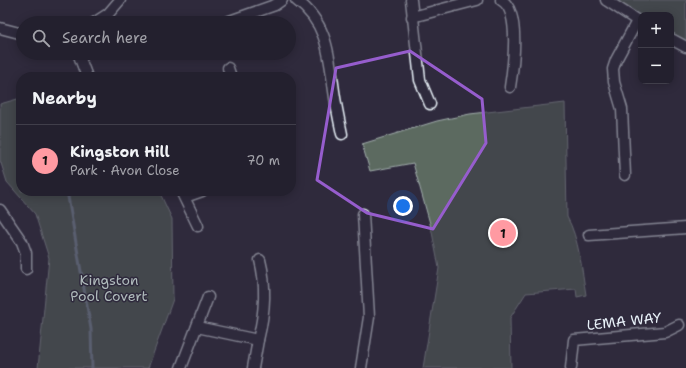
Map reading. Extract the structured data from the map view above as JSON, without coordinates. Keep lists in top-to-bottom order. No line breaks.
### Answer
{"streets":{"street":["LEMA WAY"]},"parks":["Kingston Pool Covert"],"page":{"map_buttons":["+","−"],"search":"Search here","heading":"Nearby","list":[{"mark":"1","name":"Kingston Hill","note":"Park · Avon Close","value":"70 m"}],"pins":"1"}}
